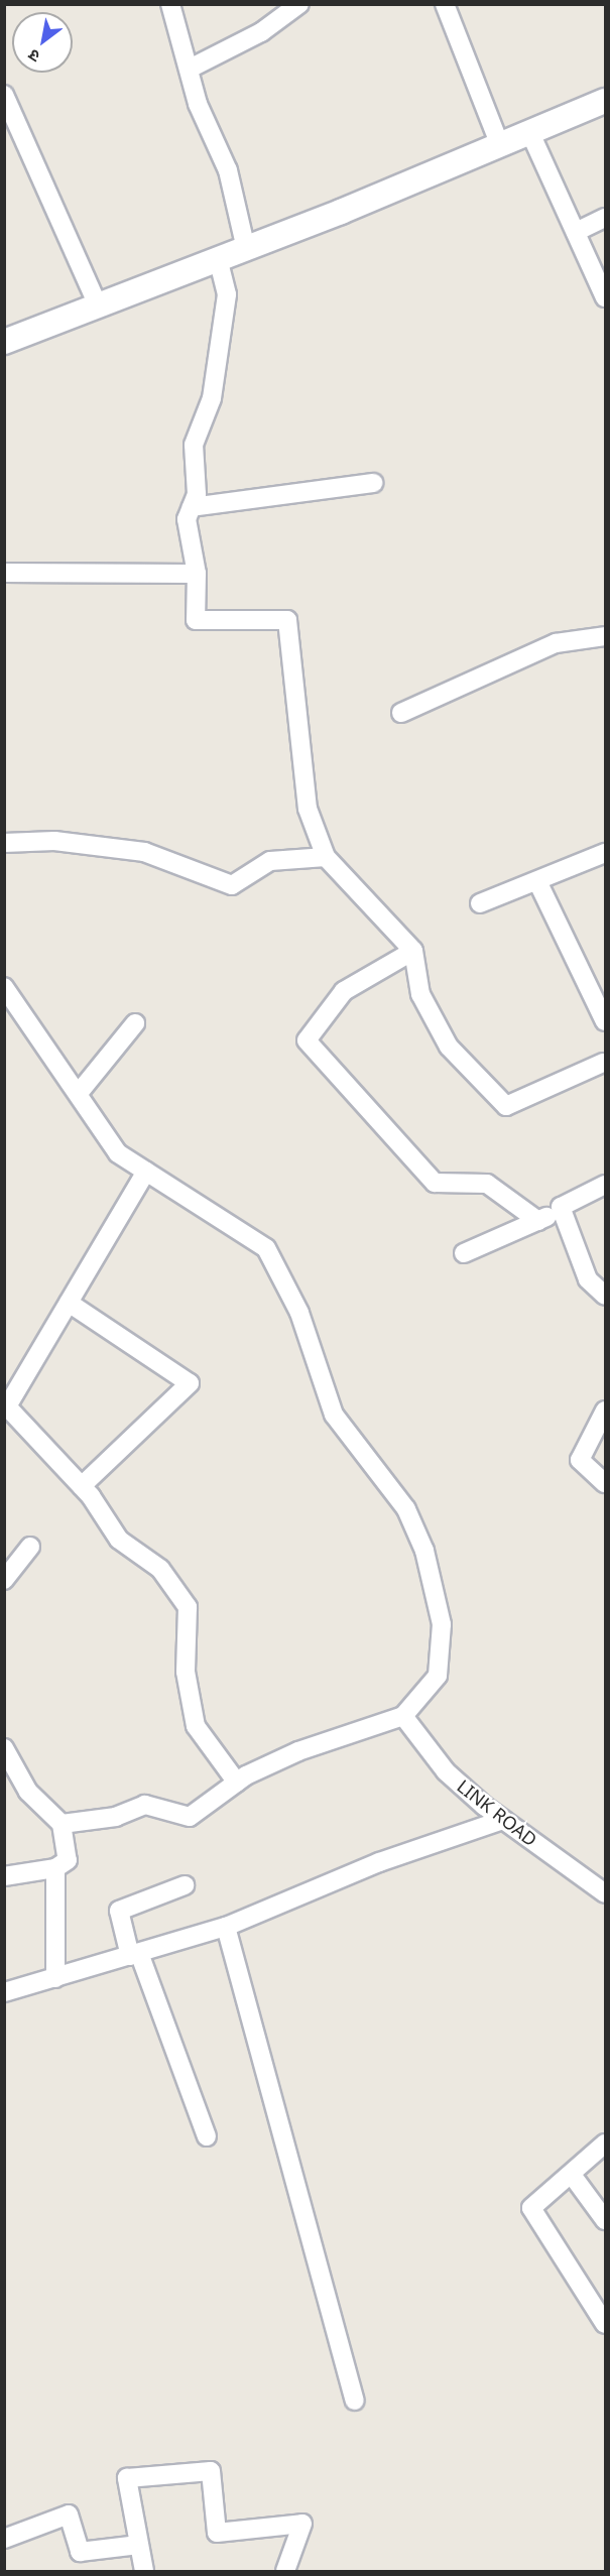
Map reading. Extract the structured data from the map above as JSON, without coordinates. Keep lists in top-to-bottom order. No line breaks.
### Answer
{"streets":{"street":["LINK ROAD"]},"north":"bottom left"}
